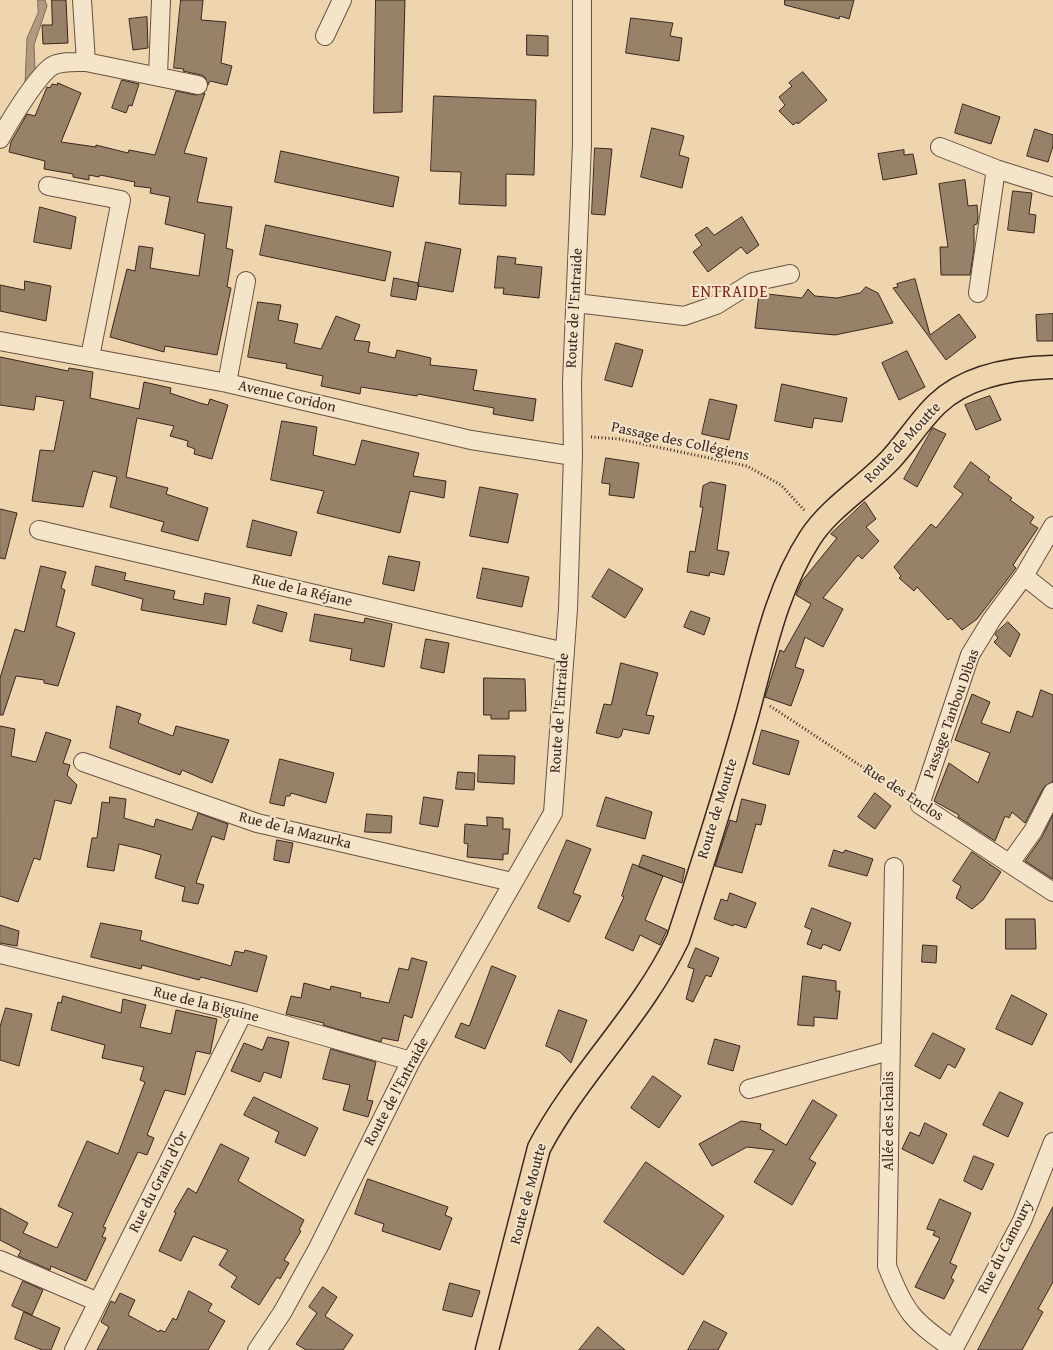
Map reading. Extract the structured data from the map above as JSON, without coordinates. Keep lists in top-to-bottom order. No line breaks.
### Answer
{"streets":{"main road":["Route de Moutte"],"street":["Route de l'Entraide","Avenue Coridon","Rue de la Réjane","Passage Tanbou Dibas","Rue des Enclos","Rue de la Mazurka","Rue de la Biguine","Allée des Ichalis","Rue du Grain d'Or","Rue du Camoury"],"path":["Passage des Collégiens"]},"crossings":[["Route de l'Entraide","Avenue Coridon"],["Route de l'Entraide","Passage des Collégiens"],["Route de l'Entraide","Rue de la Réjane"],["Route de l'Entraide","Rue de la Mazurka"],["Route de l'Entraide","Rue de la Biguine"],["Passage des Collégiens","Route de Moutte"],["Route de Moutte","Rue des Enclos"],["Passage Tanbou Dibas","Rue des Enclos"],["Rue de la Biguine","Rue du Grain d'Or"],["Allée des Ichalis","Rue du Camoury"]],"districts":["ENTRAIDE"]}
